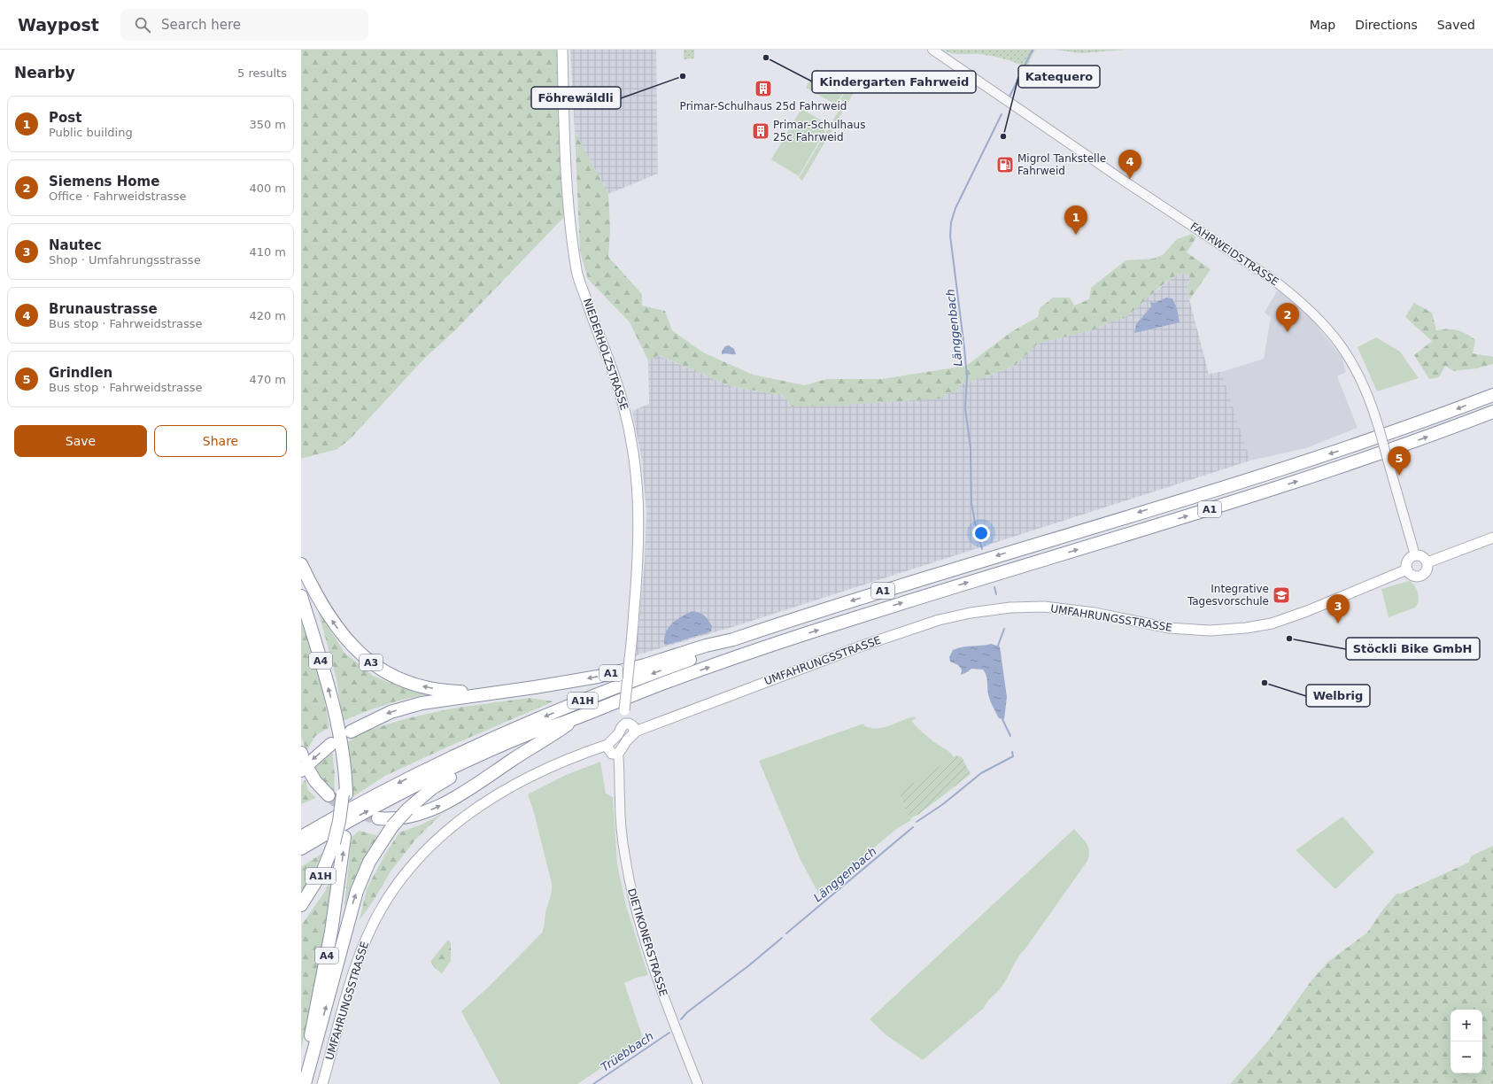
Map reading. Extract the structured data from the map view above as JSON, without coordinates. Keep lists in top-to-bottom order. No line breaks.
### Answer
{"streets":{"highway":["A1","A4","A3","A1H"],"main road":["NIEDERHOLZSTRASSE","UMFAHRUNGSSTRASSE"],"street":["FAHRWEIDSTRASSE","DIETIKONERSTRASSE"]},"crossings":[["FAHRWEIDSTRASSE","UMFAHRUNGSSTRASSE"],["A1","A3"],["A1","A1H"],["A4","A1H"]],"water":["Länggenbach","Trüebbach"],"places":{"other":["Kindergarten Fahrweid","Föhrewäldli","Katequero","Stöckli Bike GmbH","Welbrig"],"building":["Primar-Schulhaus 25d Fahrweid","Primar-Schulhaus 25c Fahrweid"],"fuel station":["Migrol Tankstelle Fahrweid"],"school or university":["Integrative Tagesvorschule"]},"page":{"header":"Waypost","search":"Search here","nav":["Map","Directions","Saved"],"heading":["Nearby","5 results"],"list":[{"mark":"1","name":"Post","note":"Public building","value":"350 m"},{"mark":"2","name":"Siemens Home","note":"Office · Fahrweidstrasse","value":"400 m"},{"mark":"3","name":"Nautec","note":"Shop · Umfahrungsstrasse","value":"410 m"},{"mark":"4","name":"Brunaustrasse","note":"Bus stop · Fahrweidstrasse","value":"420 m"},{"mark":"5","name":"Grindlen","note":"Bus stop · Fahrweidstrasse","value":"470 m"}],"pins":["4","1","2","5","3"],"buttons":["Save","Share"],"map_buttons":["+","−"]}}
